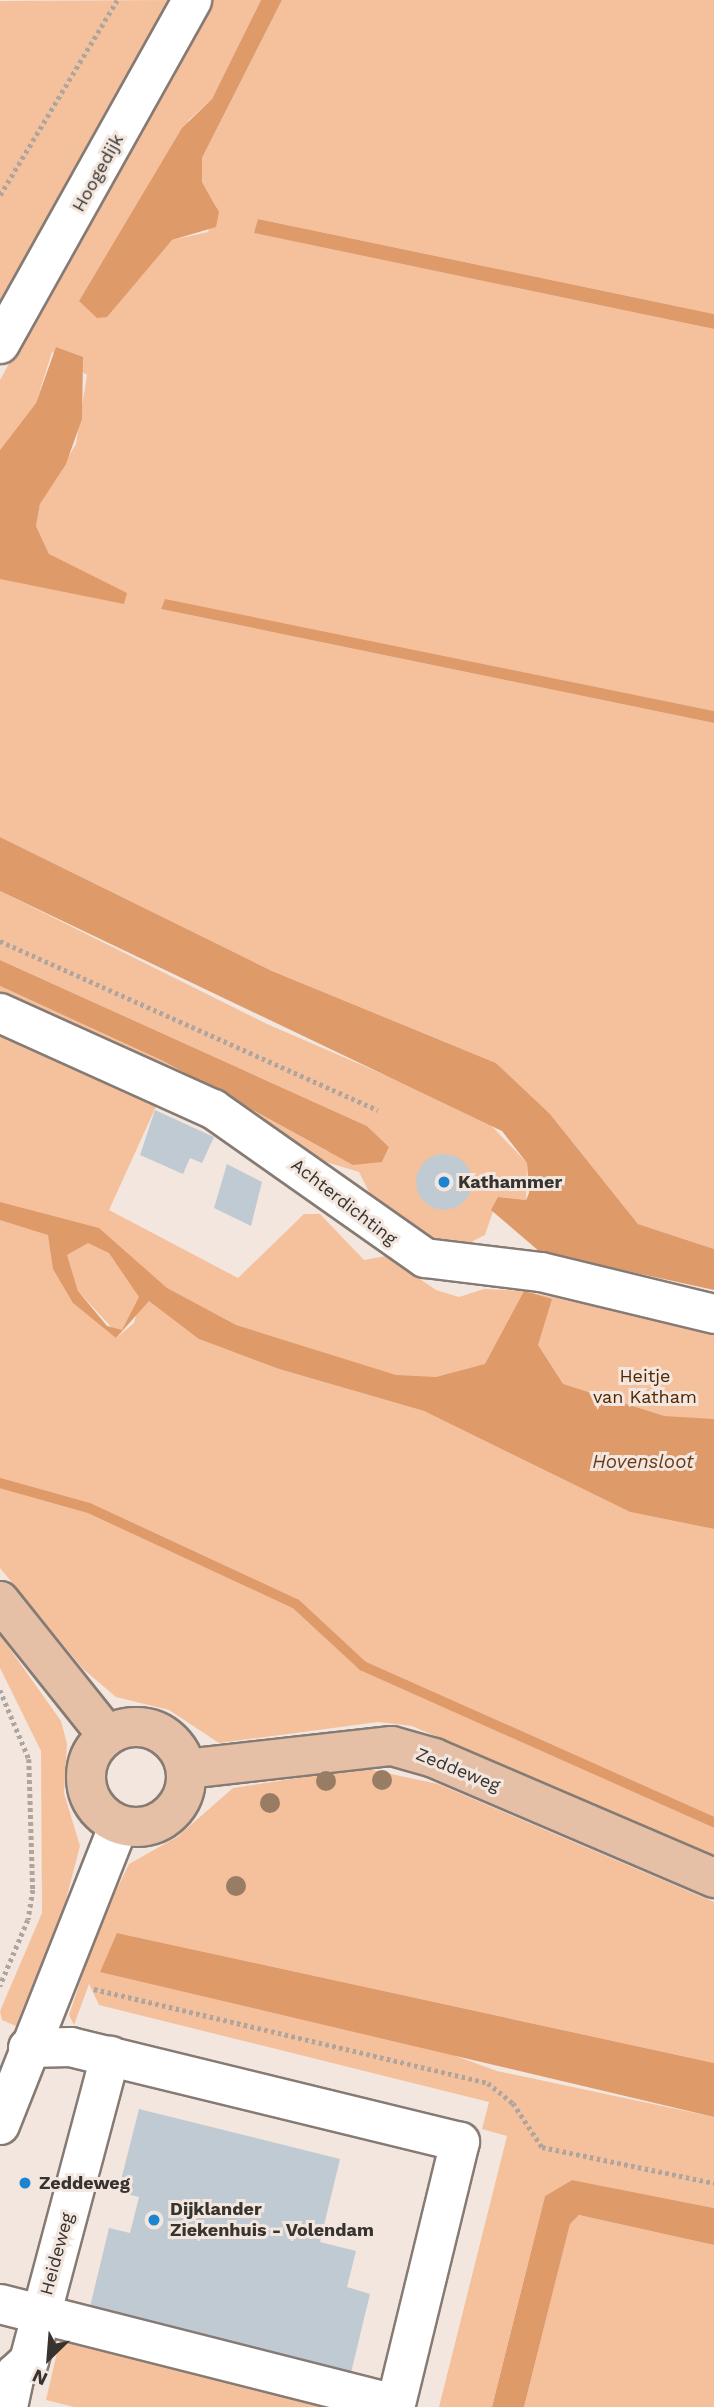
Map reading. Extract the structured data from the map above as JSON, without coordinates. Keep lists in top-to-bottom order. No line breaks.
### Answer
{"streets":{"main road":["Zeddeweg"],"street":["Hoogedijk","Achterdichting","Heideweg"]},"water":["Hovensloot"],"parks":["Heitje van Katham"],"places":["Kathammer","Zeddeweg","Dijklander Ziekenhuis - Volendam"],"north":"bottom left"}
